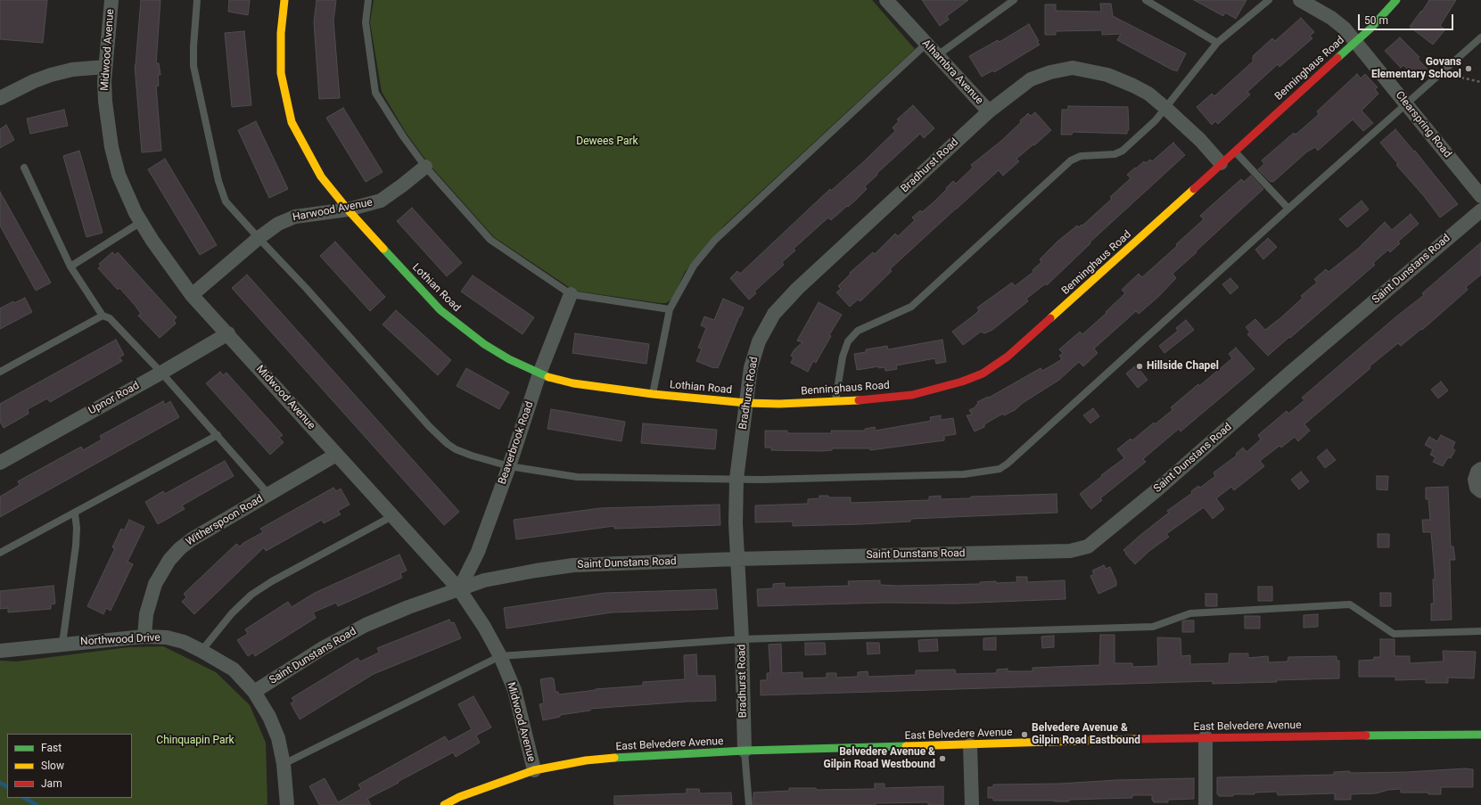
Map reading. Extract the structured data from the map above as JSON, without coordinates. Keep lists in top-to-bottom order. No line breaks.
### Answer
{"streets":{"street":["Midwood Avenue","Benninghaus Road","Alhambra Avenue","Clearspring Road","Bradhurst Road","Harwood Avenue","Saint Dunstans Road","Lothian Road","Upnor Road","Beaverbrook Road","Witherspoon Road","Northwood Drive","East Belvedere Avenue"]},"crossings":[["Midwood Avenue","Harwood Avenue"],["Midwood Avenue","Saint Dunstans Road"],["Midwood Avenue","Upnor Road"],["Midwood Avenue","Beaverbrook Road"],["Midwood Avenue","Witherspoon Road"],["Midwood Avenue","East Belvedere Avenue"],["Benninghaus Road","Alhambra Avenue"],["Benninghaus Road","Clearspring Road"],["Benninghaus Road","Bradhurst Road"],["Benninghaus Road","Lothian Road"],["Alhambra Avenue","Bradhurst Road"],["Bradhurst Road","Saint Dunstans Road"],["Bradhurst Road","Lothian Road"],["Bradhurst Road","East Belvedere Avenue"],["Harwood Avenue","Lothian Road"],["Saint Dunstans Road","Beaverbrook Road"],["Saint Dunstans Road","Northwood Drive"],["Lothian Road","Beaverbrook Road"],["Witherspoon Road","Northwood Drive"]],"parks":["Dewees Park","Chinquapin Park"],"places":["Govans Elementary School","Hillside Chapel","Belvedere Avenue & Gilpin Road Eastbound","Belvedere Avenue & Gilpin Road Westbound"],"legend":["Fast","Slow","Jam"],"scale_bar":"50 m"}
